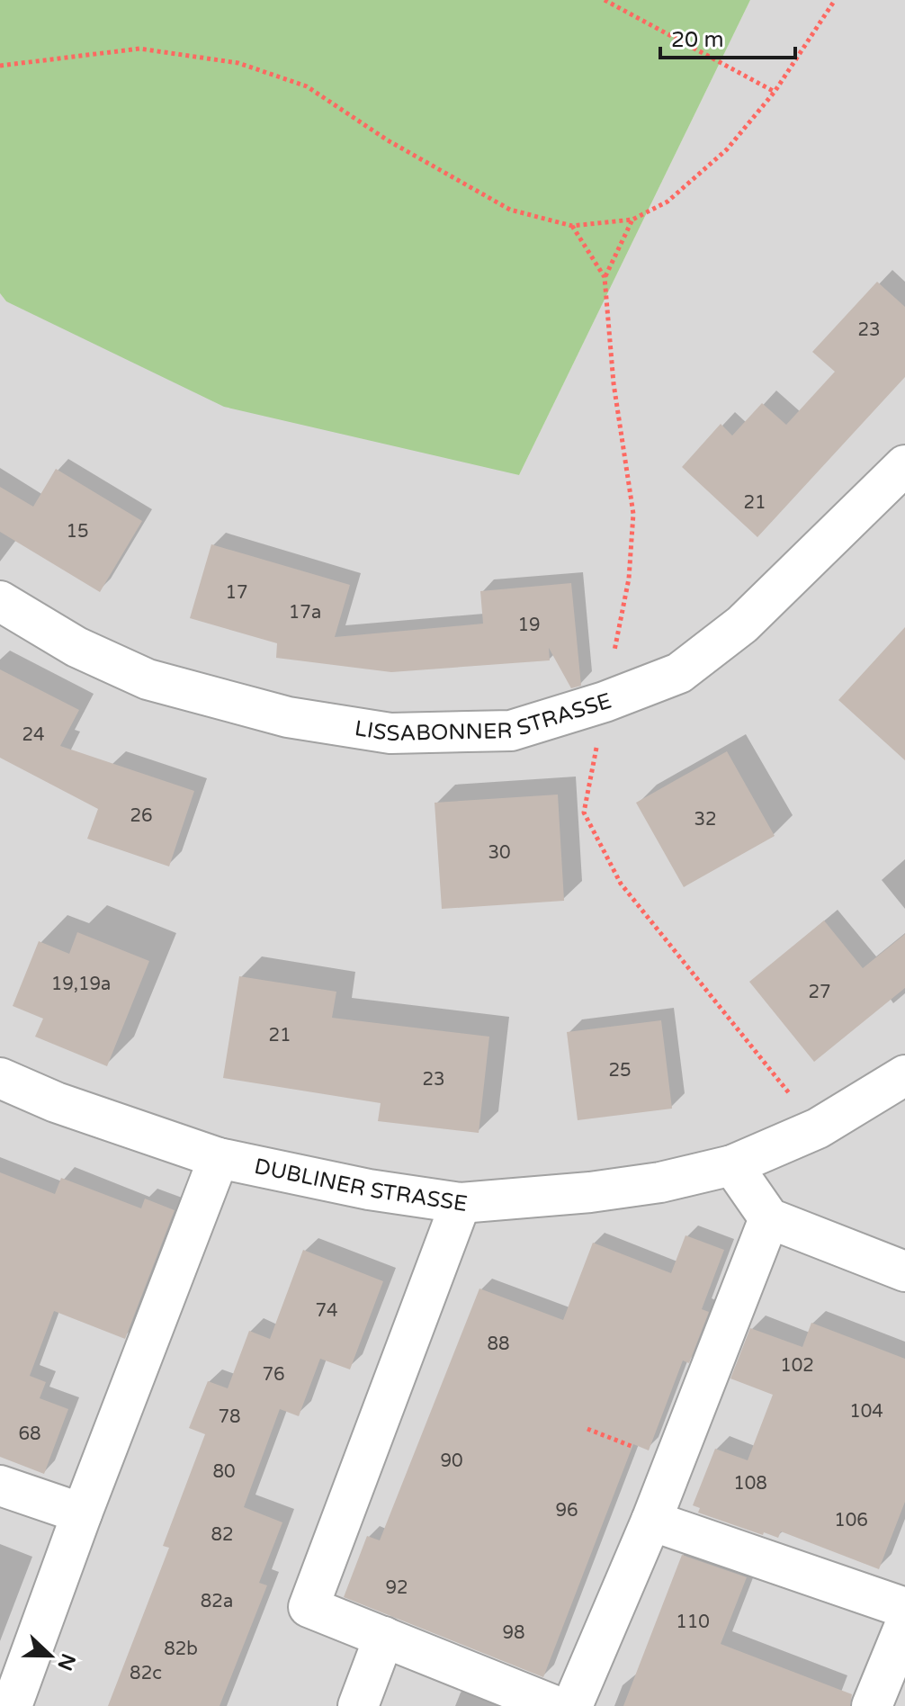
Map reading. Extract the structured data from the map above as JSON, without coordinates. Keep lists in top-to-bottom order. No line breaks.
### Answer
{"streets":{"street":["LISSABONNER STRASSE","DUBLINER STRASSE"]},"house_numbers":["23","21","15","17","17a","19","24","26","32","30","19,19a","27","21","25","23","74","88","102","76","104","78","68","90","80","108","96","106","82","92","82a","110","98","82b","82c"],"scale_bar":"20 m","north":"right"}
